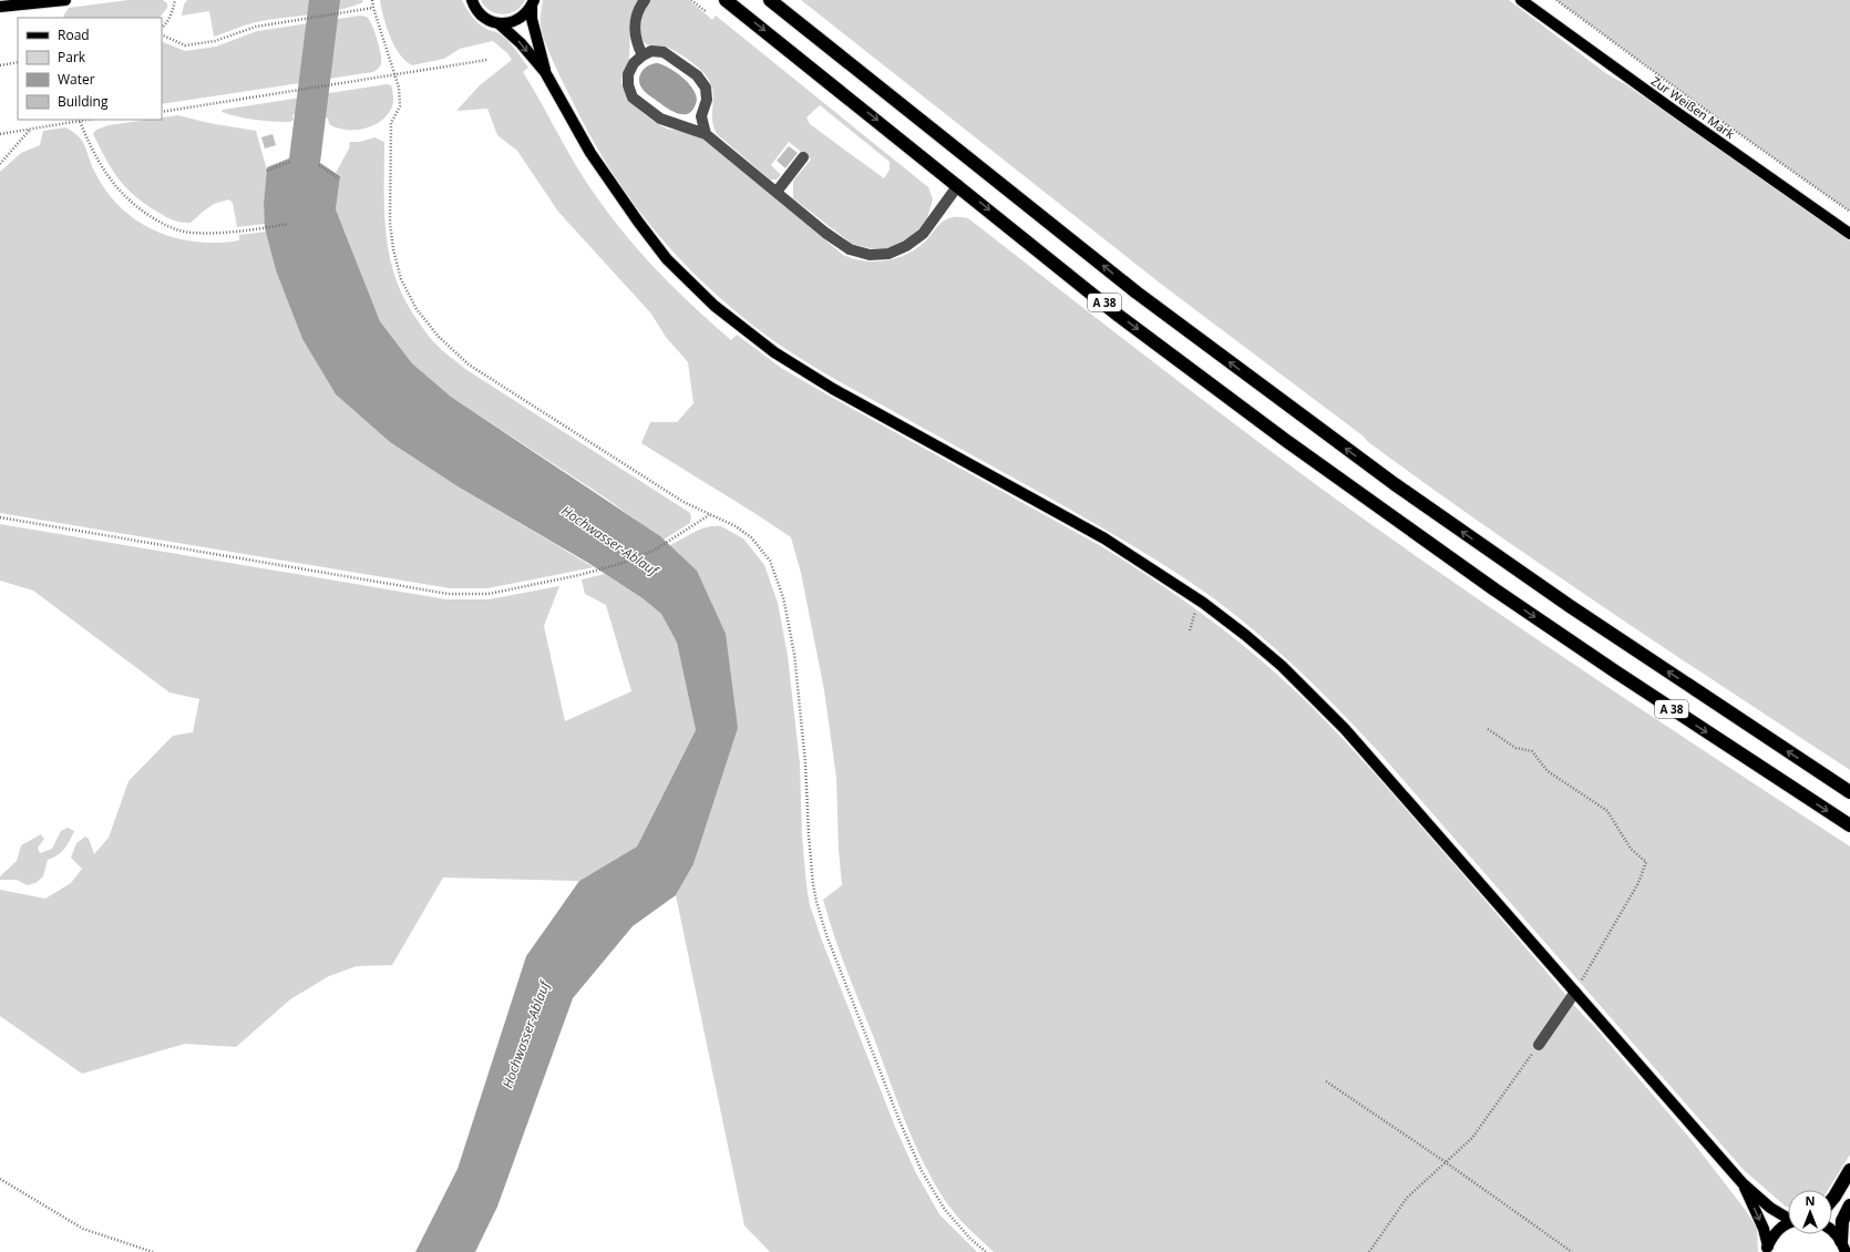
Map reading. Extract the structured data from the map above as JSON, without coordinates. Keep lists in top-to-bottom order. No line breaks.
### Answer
{"streets":{"highway":["A 38"],"main road":["Zur Weißen Mark"]},"water":["Hochwasser-Ablauf"],"legend":["Road","Park","Water","Building"],"north":"top"}
